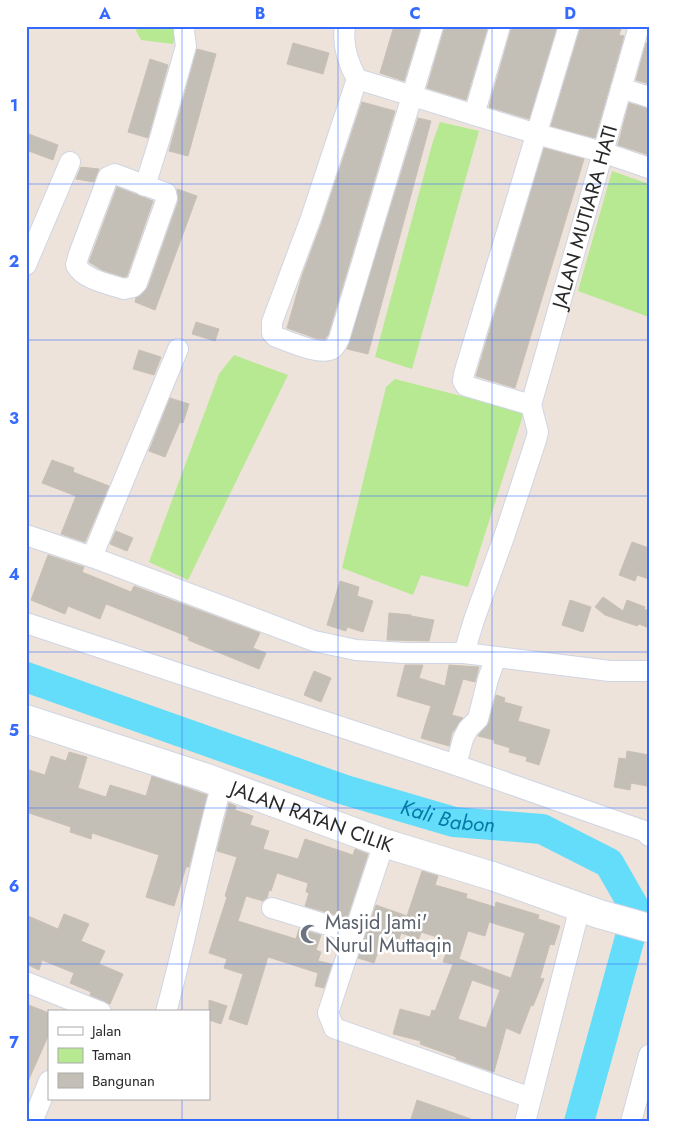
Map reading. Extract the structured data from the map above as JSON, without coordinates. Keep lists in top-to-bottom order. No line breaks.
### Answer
{"streets":{"street":["JALAN MUTIARA HATI","JALAN RATAN CILIK"]},"water":["Kali Babon"],"places":{"mosque":["Masjid Jami' Nurul Muttaqin"]},"legend":["Jalan","Taman","Bangunan"],"grid":{"columns":["A","B","C","D"],"rows":["1","2","3","4","5","6","7"]}}
